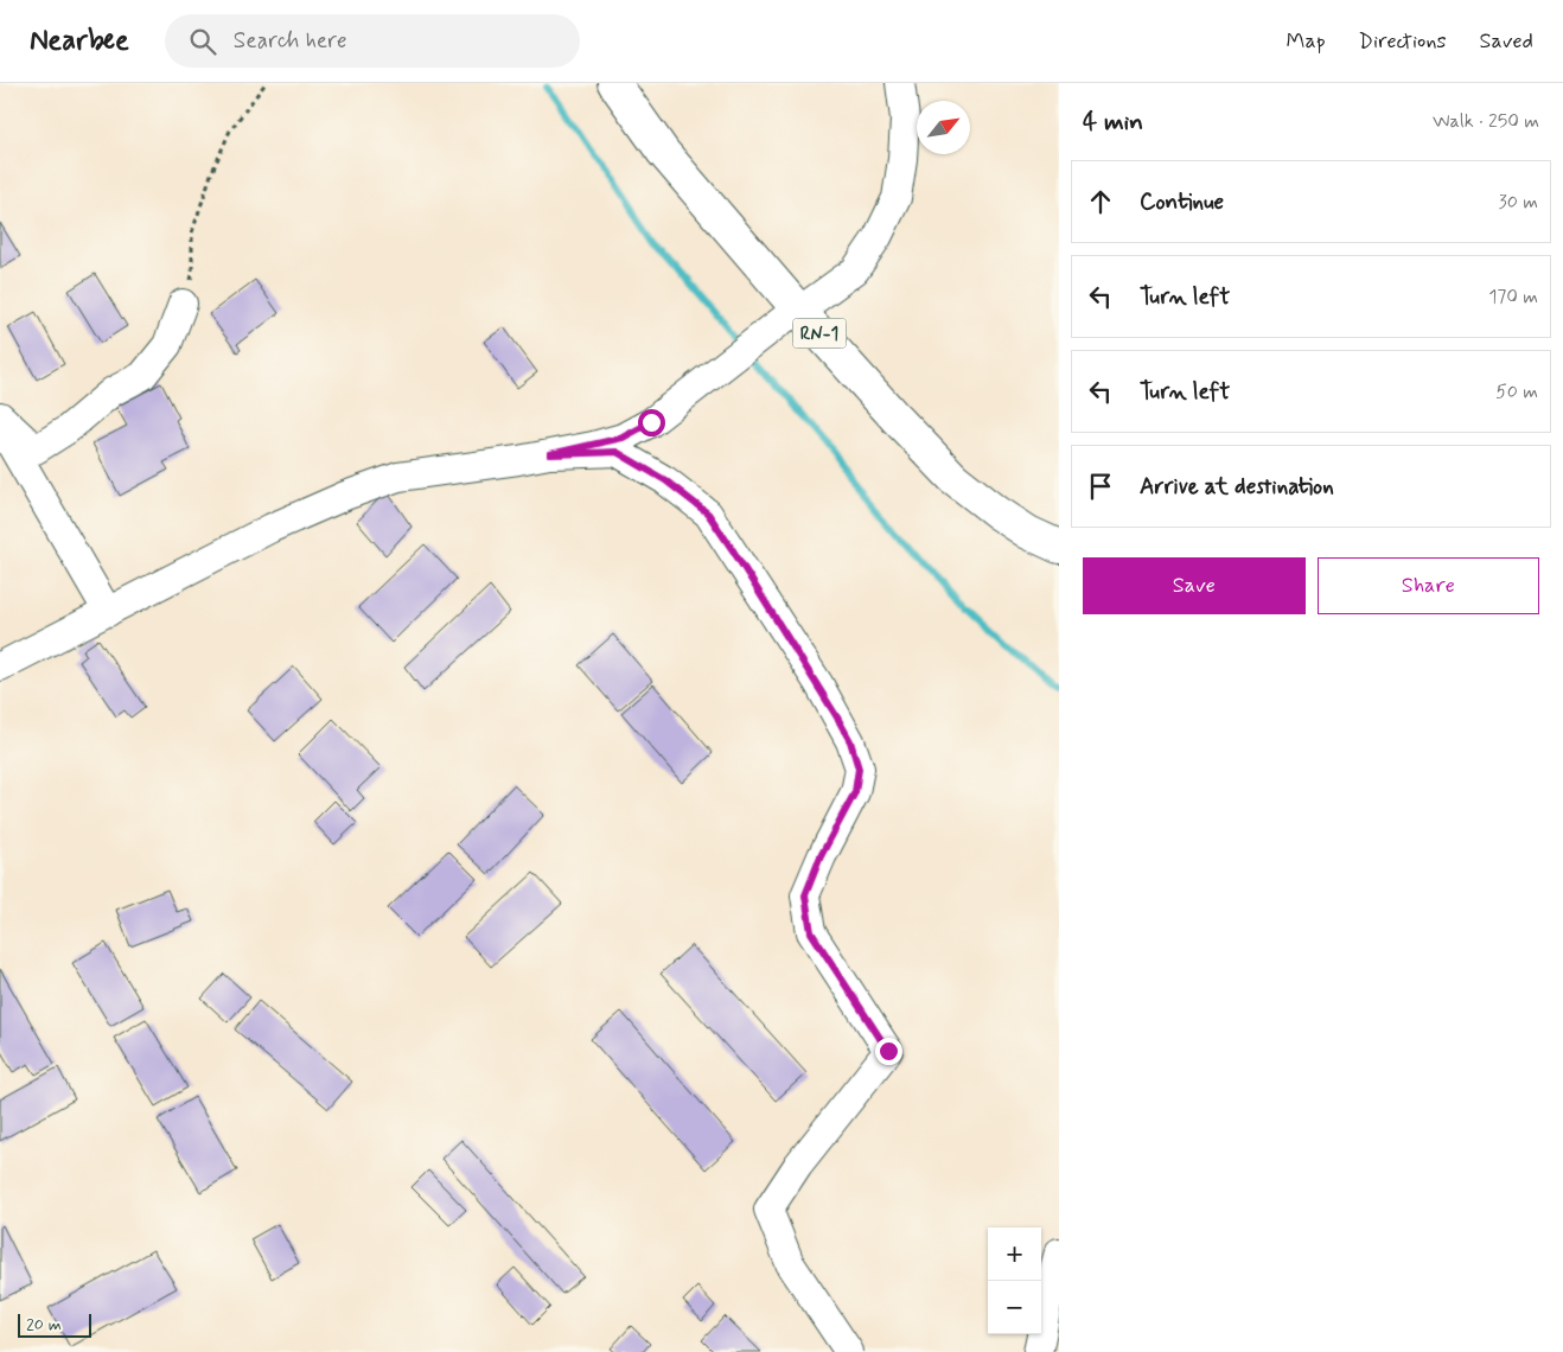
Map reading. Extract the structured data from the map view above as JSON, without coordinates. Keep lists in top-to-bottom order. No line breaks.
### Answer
{"streets":{"highway":["RN-1"]},"scale_bar":"20 m","north":"top right","page":{"header":"Nearbee","search":"Search here","nav":["Map","Directions","Saved"],"heading":["4 min","Walk · 250 m"],"list":[["Continue","30 m"],["Turn left","170 m"],["Turn left","50 m"],"Arrive at destination"],"buttons":["Save","Share"],"map_buttons":["+","−"],"scale":"20 m"}}
